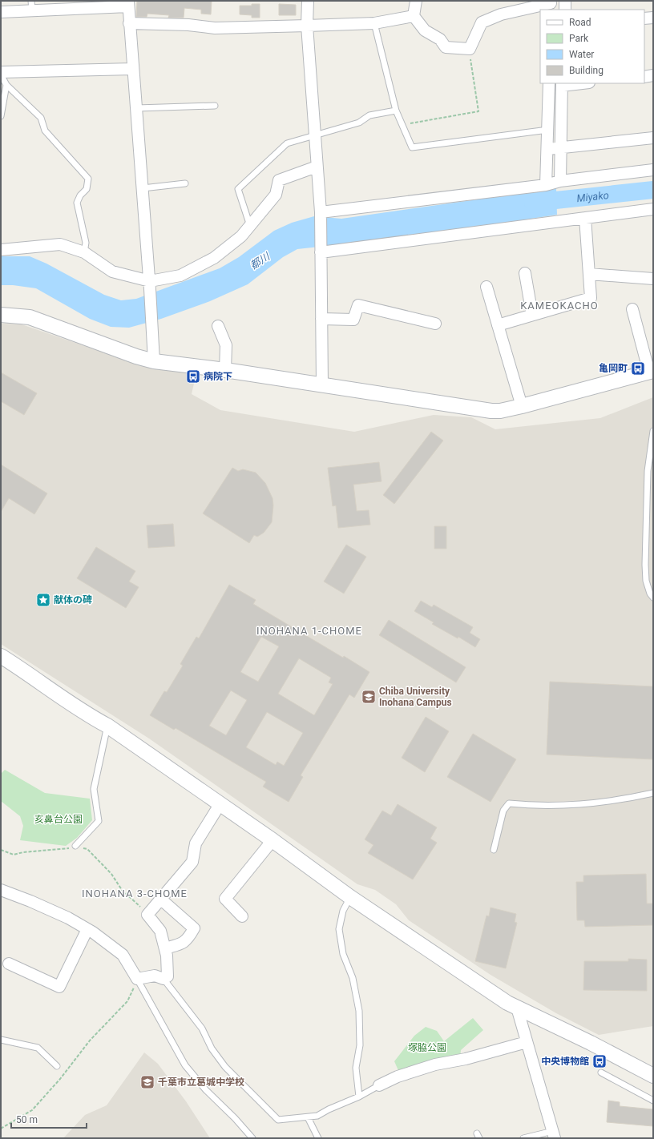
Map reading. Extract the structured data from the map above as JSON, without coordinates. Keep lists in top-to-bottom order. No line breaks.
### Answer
{"districts":["KAMEOKACHO","INOHANA 1-CHOME","INOHANA 3-CHOME"],"water":["Miyako","都川"],"parks":["亥鼻台公園","塚脇公園"],"places":{"bus stop":["亀岡町","病院下","中央博物館"],"place":["献体の碑"],"school or university":["Chiba University Inohana Campus","千葉市立葛城中学校"]},"legend":["Road","Park","Water","Building"],"scale_bar":"50 m"}
